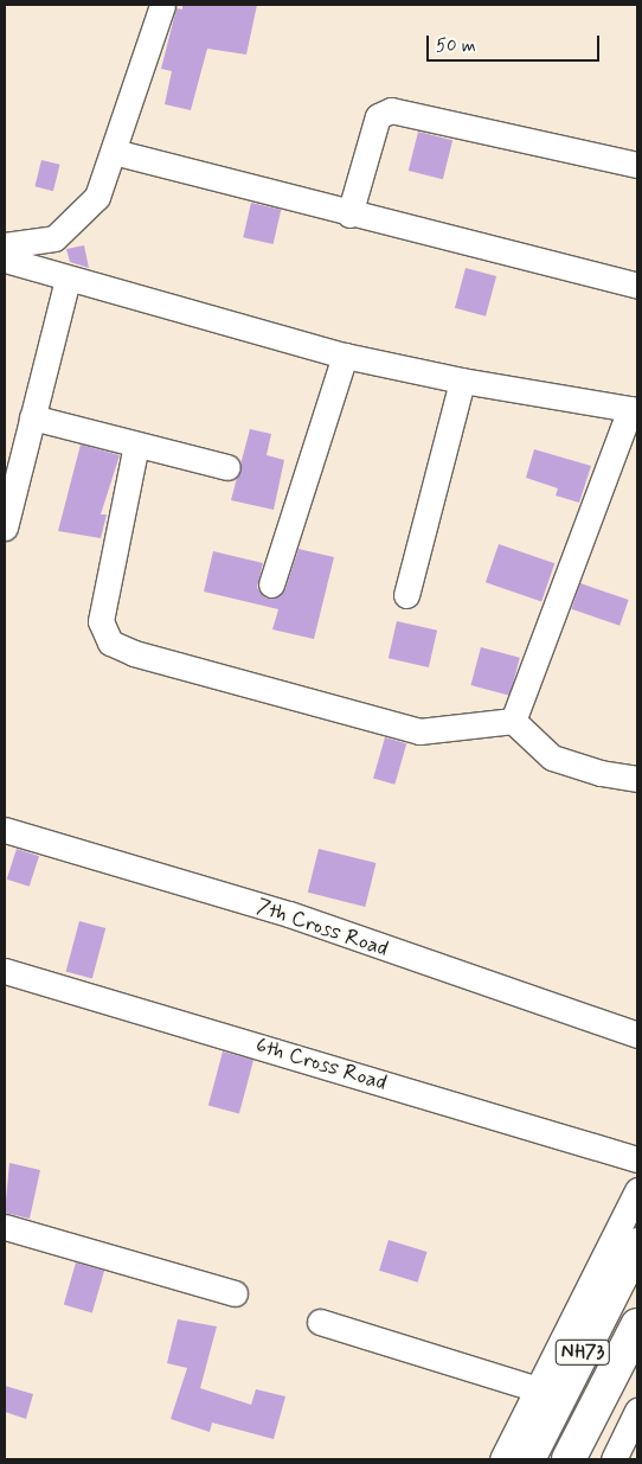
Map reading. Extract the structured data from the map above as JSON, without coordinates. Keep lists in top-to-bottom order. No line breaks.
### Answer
{"streets":{"highway":["NH73"],"street":["7th Cross Road","6th Cross Road"]},"scale_bar":"50 m"}
